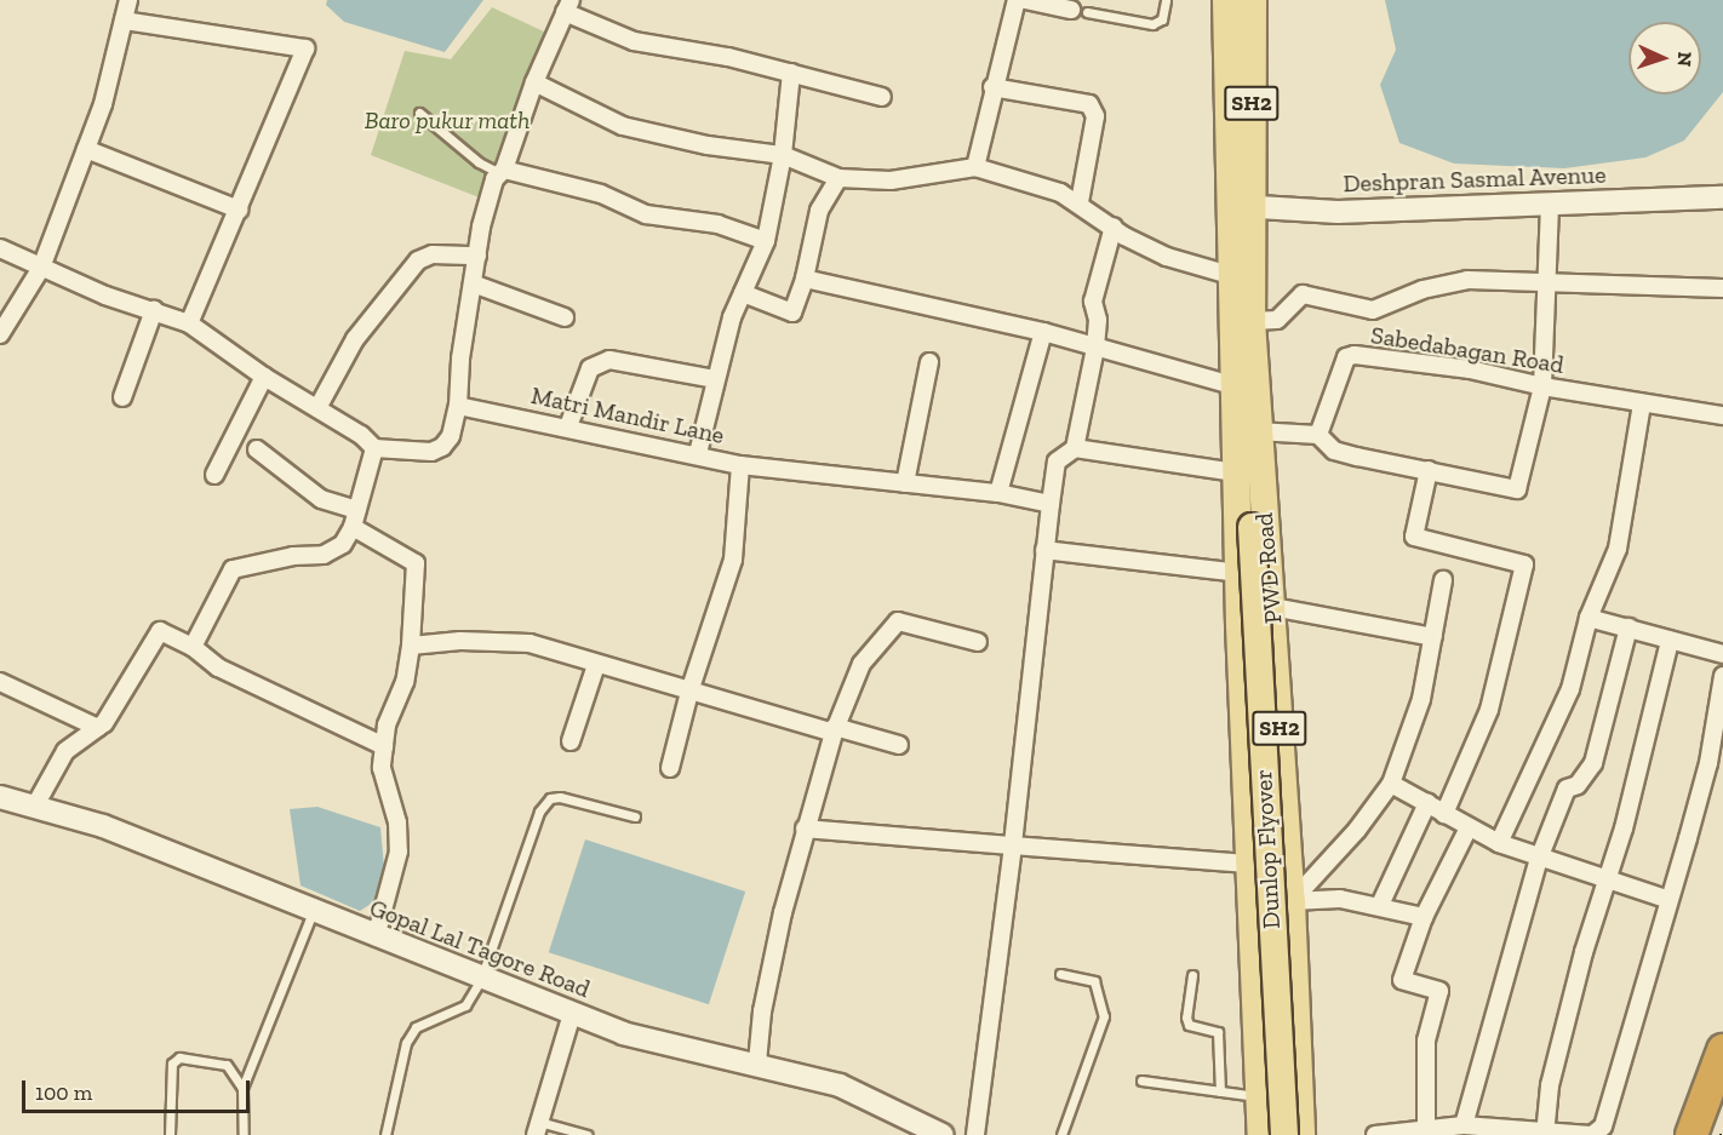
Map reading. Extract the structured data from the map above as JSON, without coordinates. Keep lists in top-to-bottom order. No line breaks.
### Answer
{"streets":{"main road":["SH2","PWD Road","Dunlop Flyover"],"street":["Deshpran Sasmal Avenue","Sabedabagan Road","Matri Mandir Lane","Gopal Lal Tagore Road"]},"crossings":[["Deshpran Sasmal Avenue","PWD Road"],["PWD Road","Dunlop Flyover"]],"parks":["Baro pukur math"],"scale_bar":"100 m","north":"right"}
